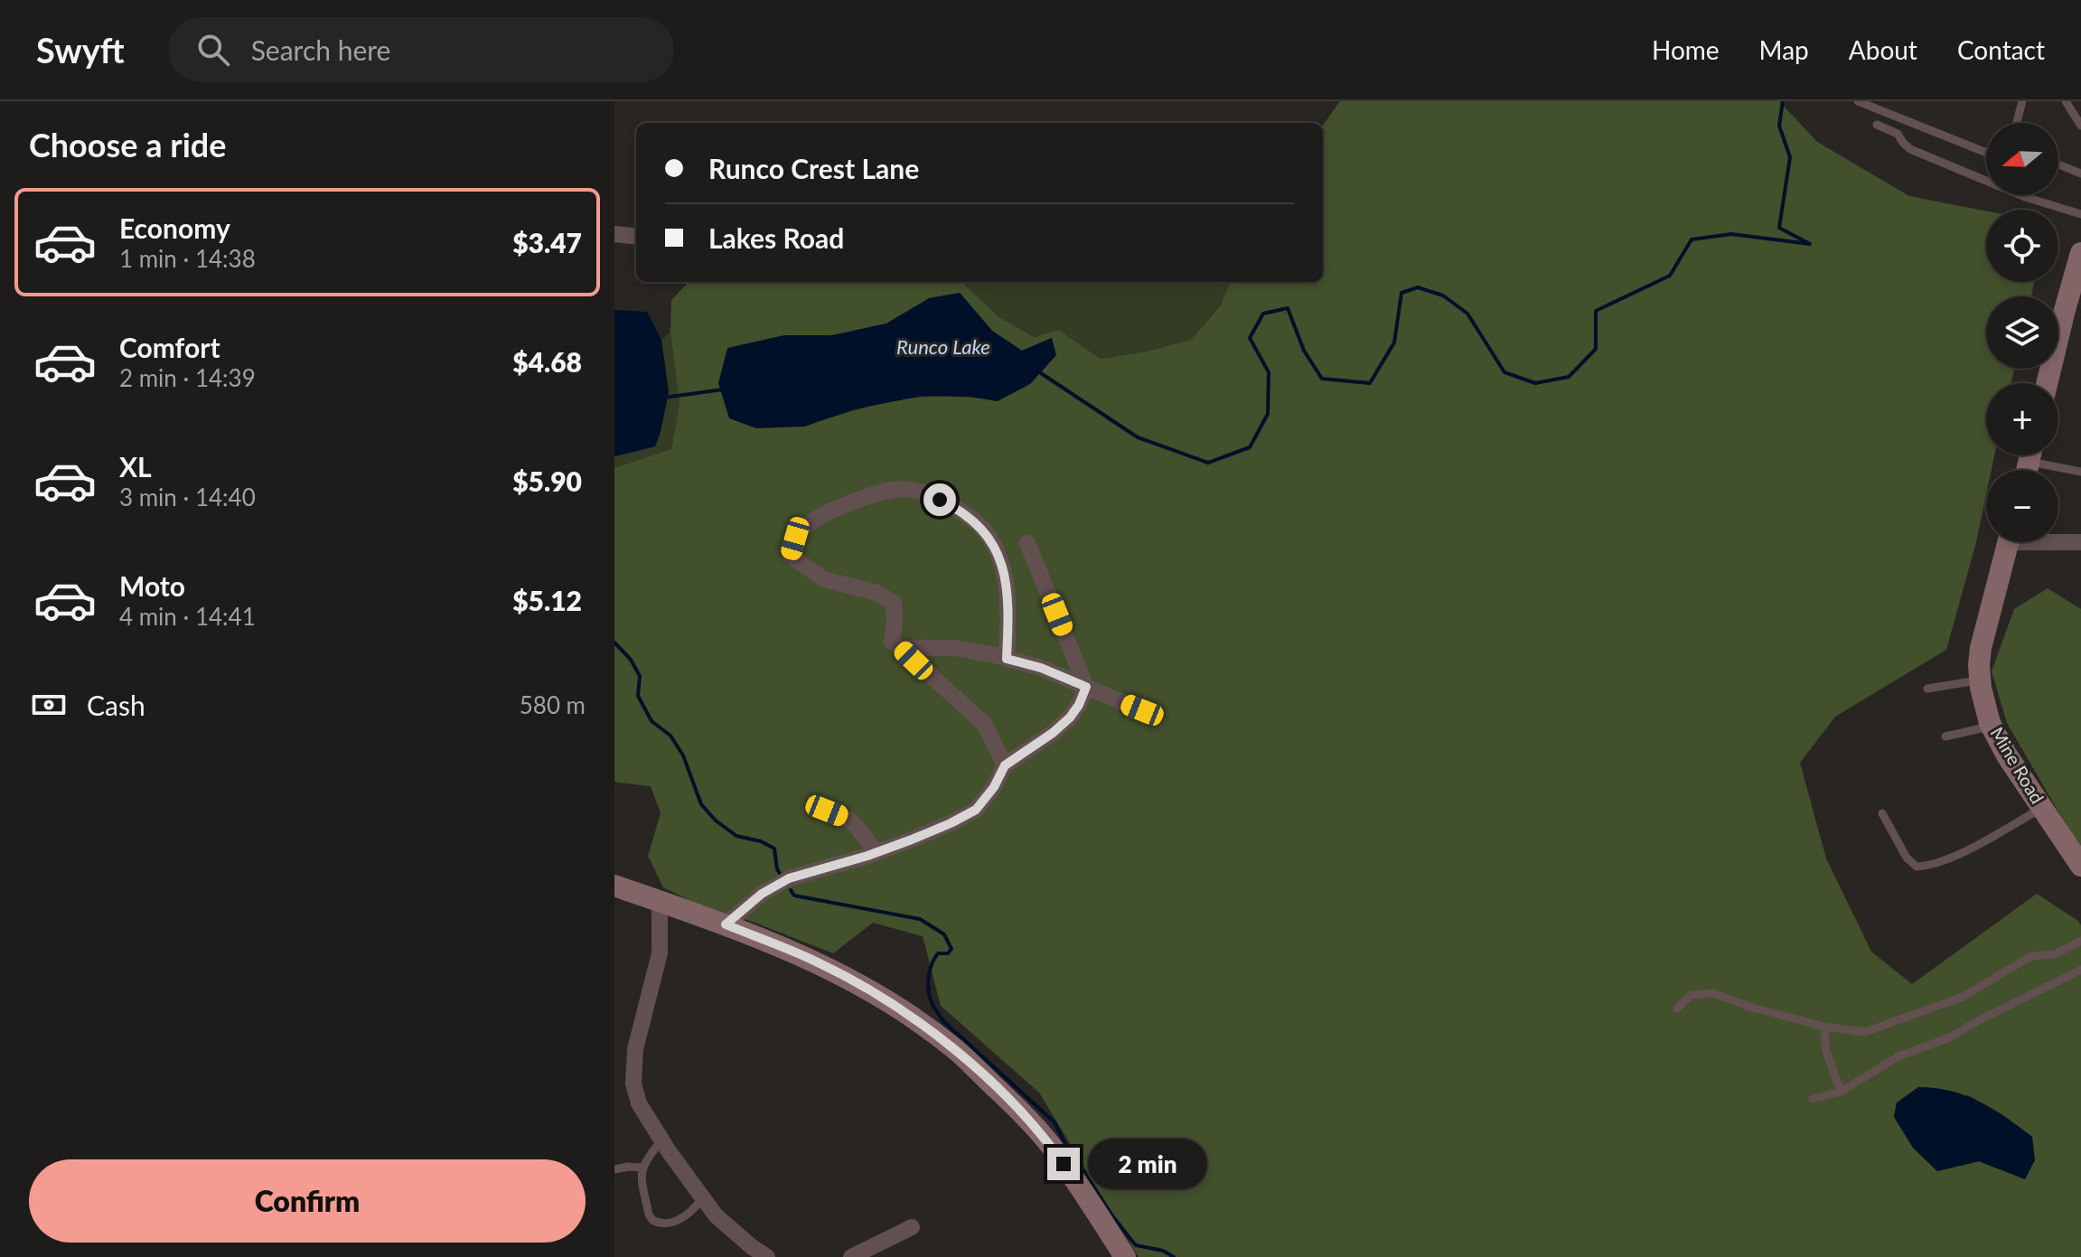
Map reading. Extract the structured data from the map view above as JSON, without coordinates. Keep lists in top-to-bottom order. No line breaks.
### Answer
{"streets":{"main road":["Mine Road"]},"water":["Runco Lake"],"north":"left","page":{"header":"Swyft","search":"Search here","nav":["Home","Map","About","Contact"],"heading":"Choose a ride","map_buttons":["+","−"],"banner":["Runco Crest Lane","Lakes Road"],"list":[{"name":"Economy","note":"1 min · 14:38","value":"$3.47"},{"name":"Comfort","note":"2 min · 14:39","value":"$4.68"},{"name":"XL","note":"3 min · 14:40","value":"$5.90"},{"name":"Moto","note":"4 min · 14:41","value":"$5.12"}],"pay":["Cash","580 m"],"bubble":"2 min","buttons":"Confirm"}}
